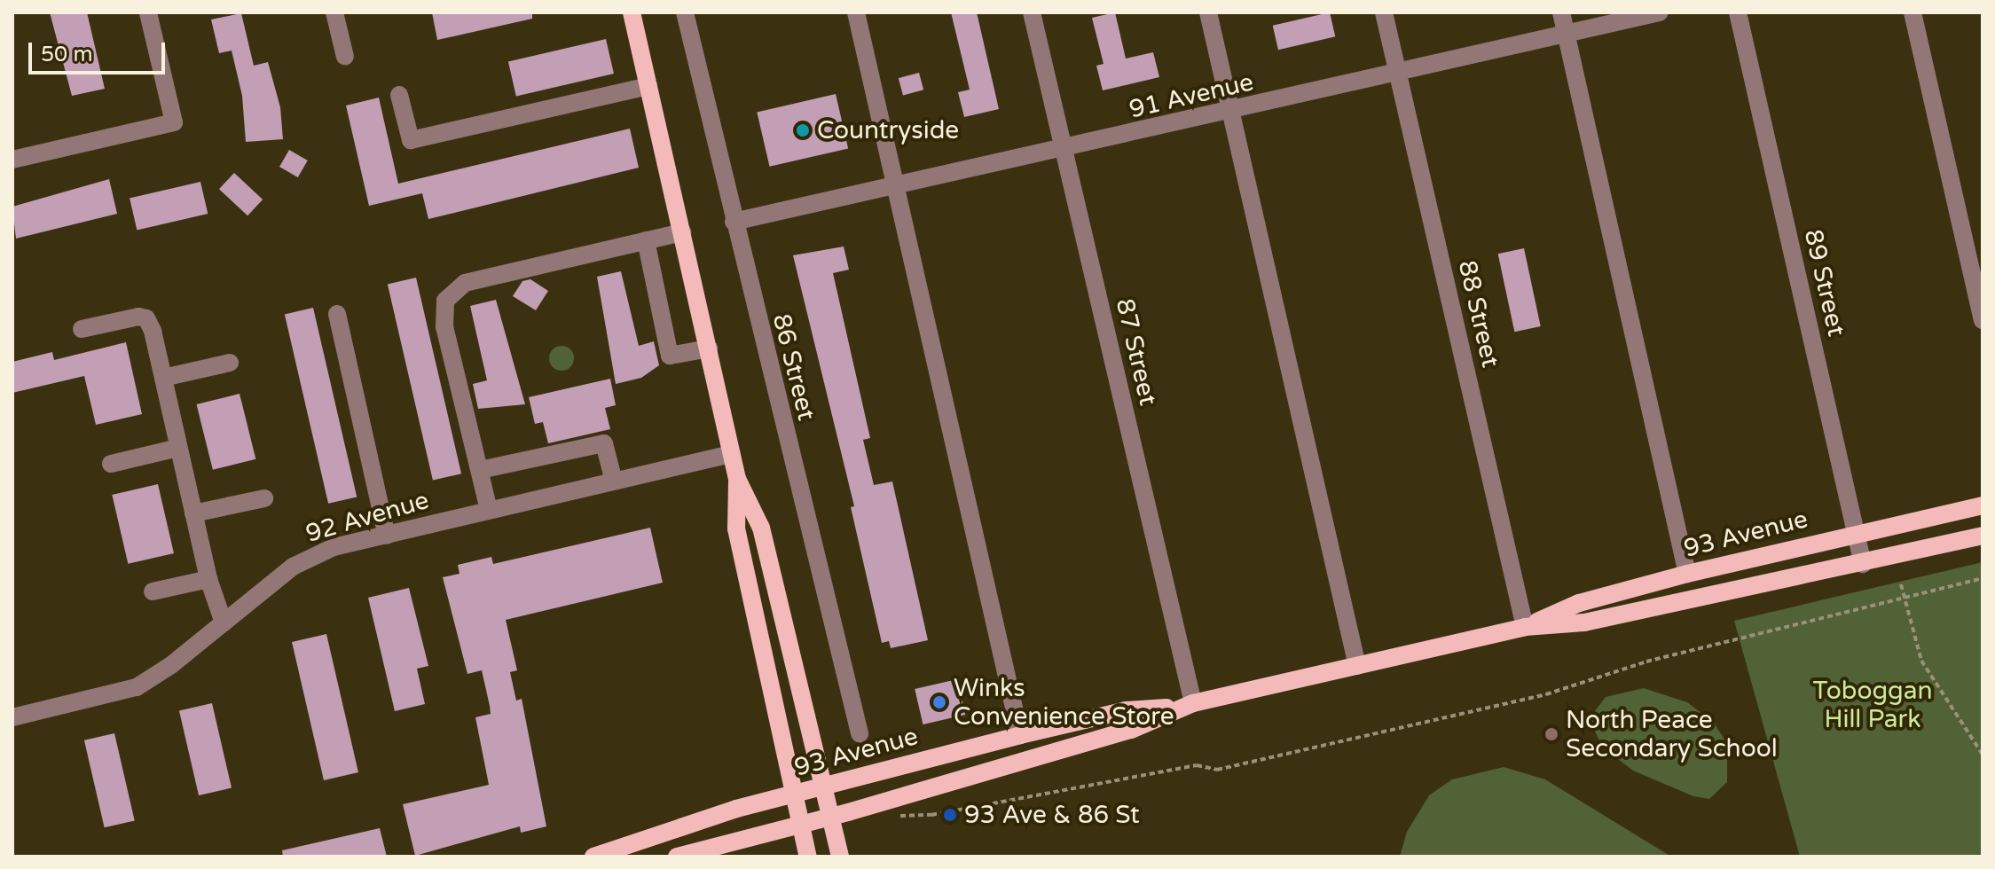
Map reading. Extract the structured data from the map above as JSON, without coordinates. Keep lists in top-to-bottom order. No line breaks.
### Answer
{"streets":{"main road":["93 Avenue"],"street":["91 Avenue","89 Street","88 Street","87 Street","86 Street","92 Avenue"]},"crossings":[["91 Avenue","88 Street"],["91 Avenue","87 Street"],["91 Avenue","86 Street"],["89 Street","93 Avenue"],["88 Street","93 Avenue"],["87 Street","93 Avenue"]],"parks":["Toboggan Hill Park"],"places":["Countryside","Winks Convenience Store","North Peace Secondary School","93 Ave & 86 St"],"scale_bar":"50 m"}
